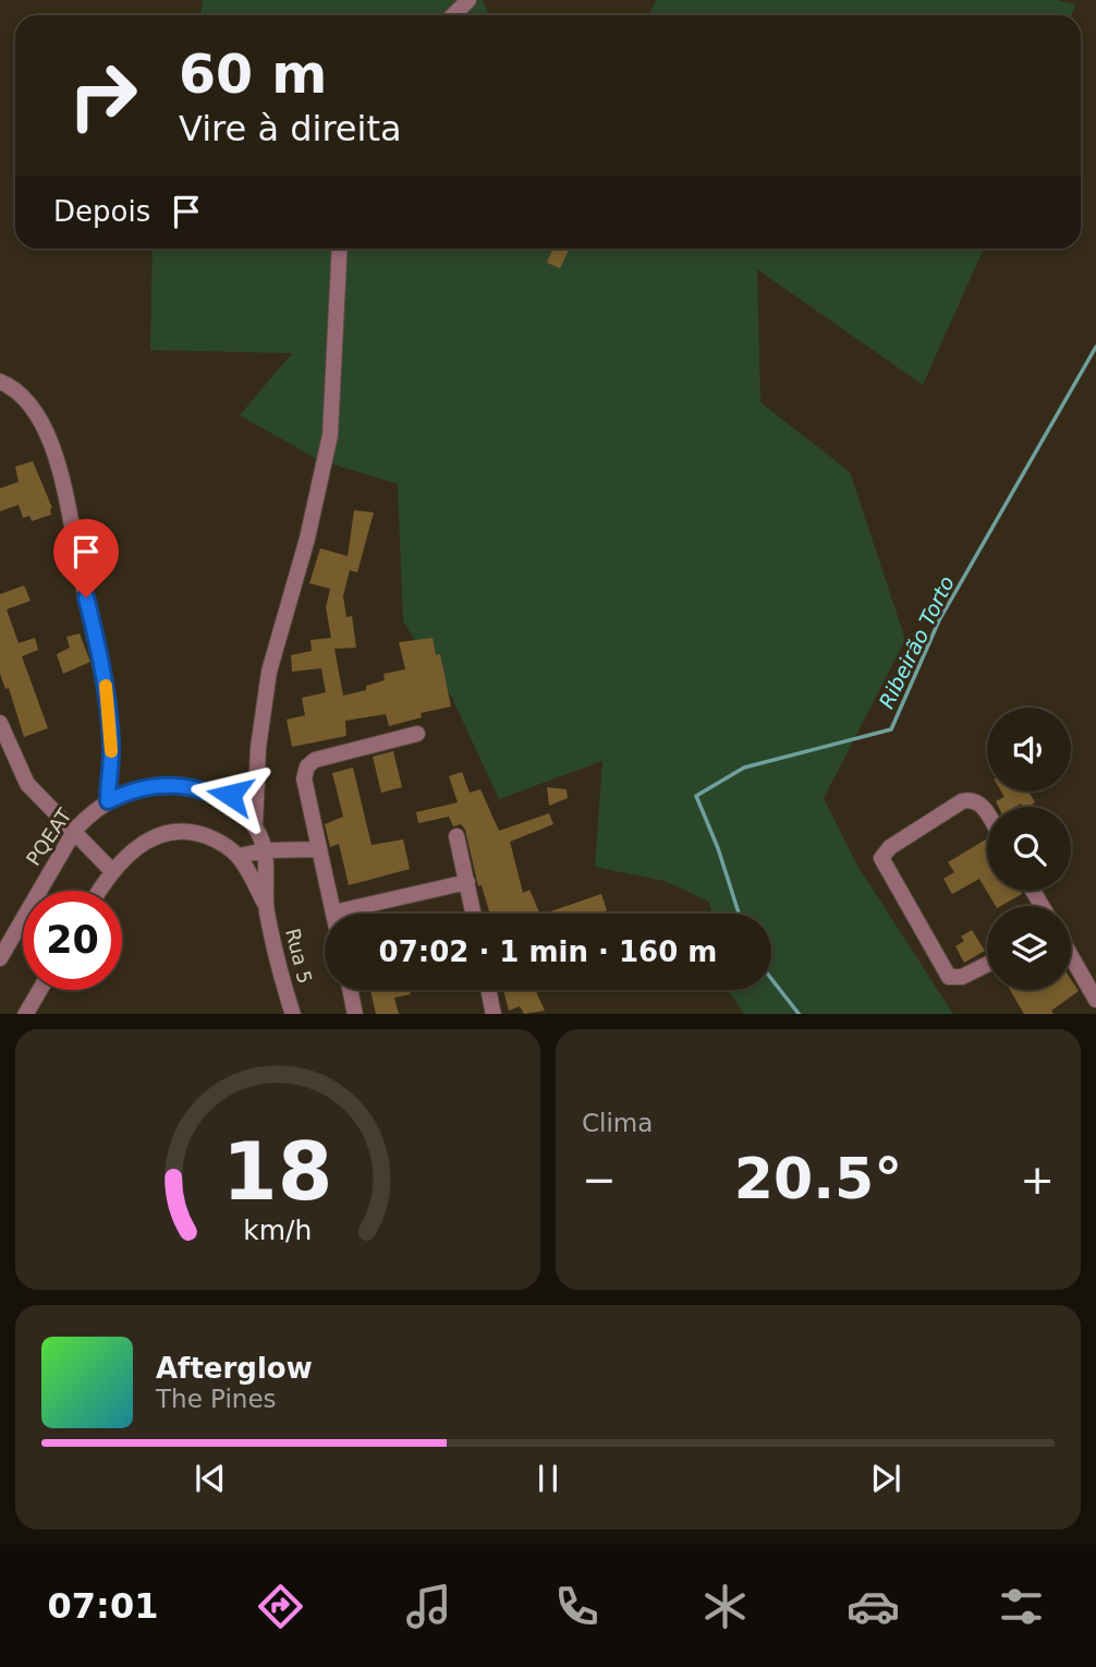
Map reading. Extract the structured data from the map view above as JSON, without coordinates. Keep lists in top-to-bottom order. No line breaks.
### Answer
{"streets":{"street":["PQEAT","Rua 5"]},"water":["Ribeirão Torto"],"page":{"turn":["60 m","Vire à direita"],"then":"Depois","limit":"20","trip":"07:02 · 1 min · 160 m","tile":"Clima","heat":["−","20.5°","+"],"song":["Afterglow","The Pines"],"tabs":"07:01","gauge":["18","km/h"]}}
